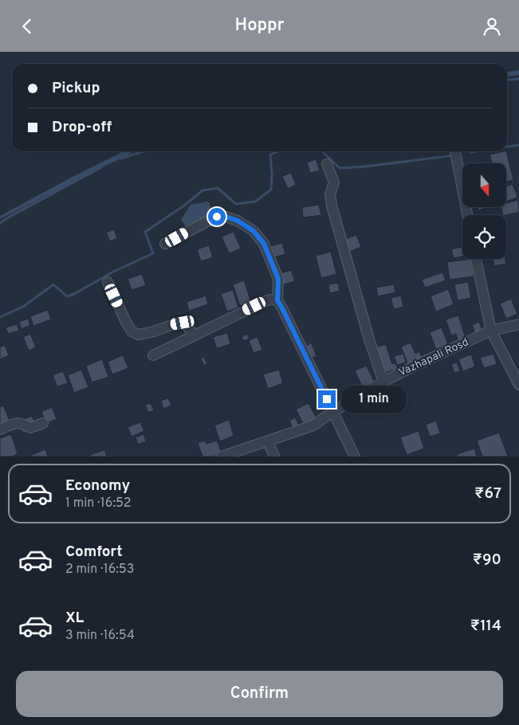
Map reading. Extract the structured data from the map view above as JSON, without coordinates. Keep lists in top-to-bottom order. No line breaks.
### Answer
{"streets":{"street":["Vazhapali Rosd"]},"north":"bottom","page":{"header":"Hoppr","banner":["Pickup","Drop-off"],"bubble":"1 min","list":[{"name":"Economy","note":"1 min · 16:52","value":"₹67"},{"name":"Comfort","note":"2 min · 16:53","value":"₹90"},{"name":"XL","note":"3 min · 16:54","value":"₹114"}],"buttons":"Confirm"}}
